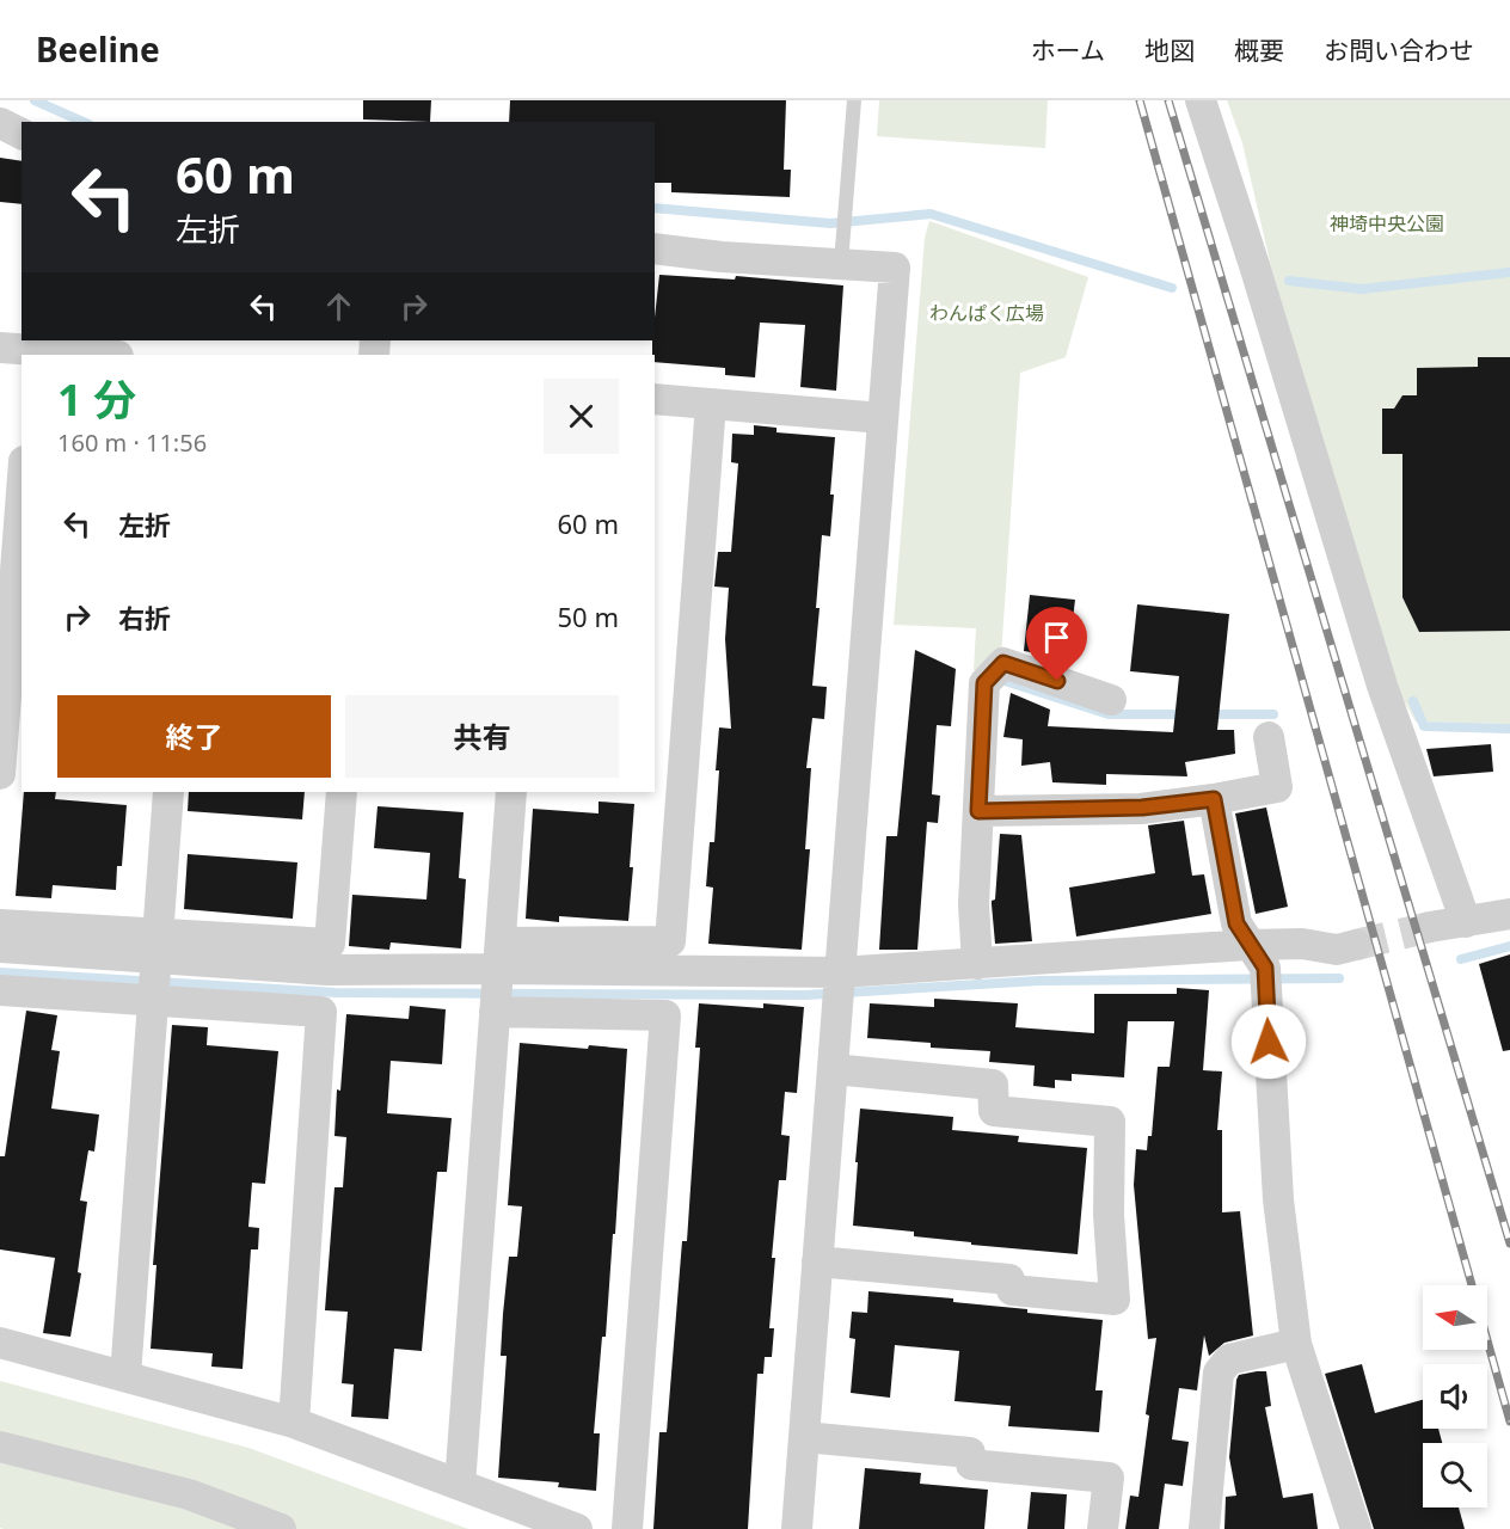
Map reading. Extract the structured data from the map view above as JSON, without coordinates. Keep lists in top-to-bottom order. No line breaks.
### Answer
{"parks":["神埼中央公園","わんぱく広場"],"north":"left","page":{"header":"Beeline","nav":["ホーム","地図","概要","お問い合わせ"],"turn":["60 m","左折"],"heading":["1 分","160 m · 11:56"],"list":[{"name":"左折","value":"60 m"},{"name":"右折","value":"50 m"}],"buttons":["終了","共有"]}}
